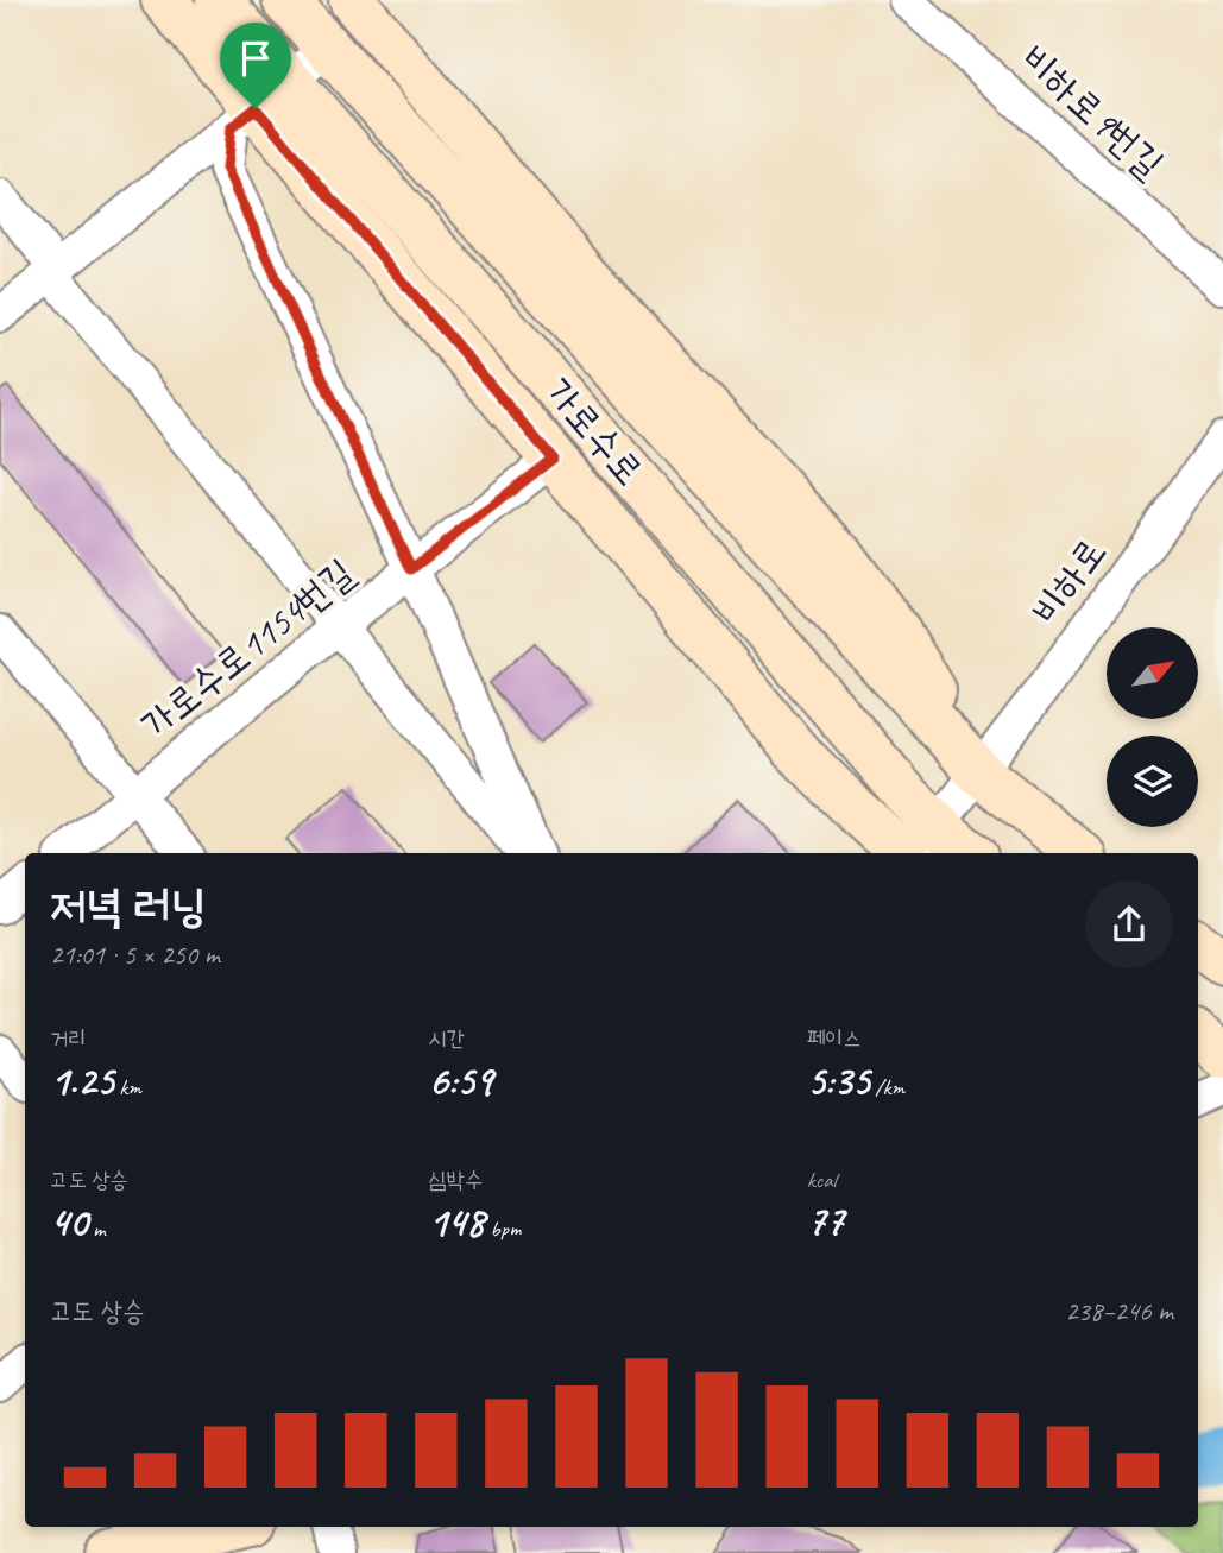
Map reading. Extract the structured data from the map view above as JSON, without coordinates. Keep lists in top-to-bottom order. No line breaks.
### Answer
{"streets":{"main road":["가로수로"],"street":["비하로9번길","비하로","가로수로1154번길"]},"crossings":[["가로수로","비하로"],["가로수로","가로수로1154번길"]],"north":"top right","page":{"heading":["저녁 러닝","21:01 · 5 × 250 m"],"stats":[["거리","1.25 km"],["시간","6:59"],["페이스","5:35 /km"],["고도 상승","40 m"],["심박수","148 bpm"],["kcal","77"]],"chart":["고도 상승","238–246 m"]}}
